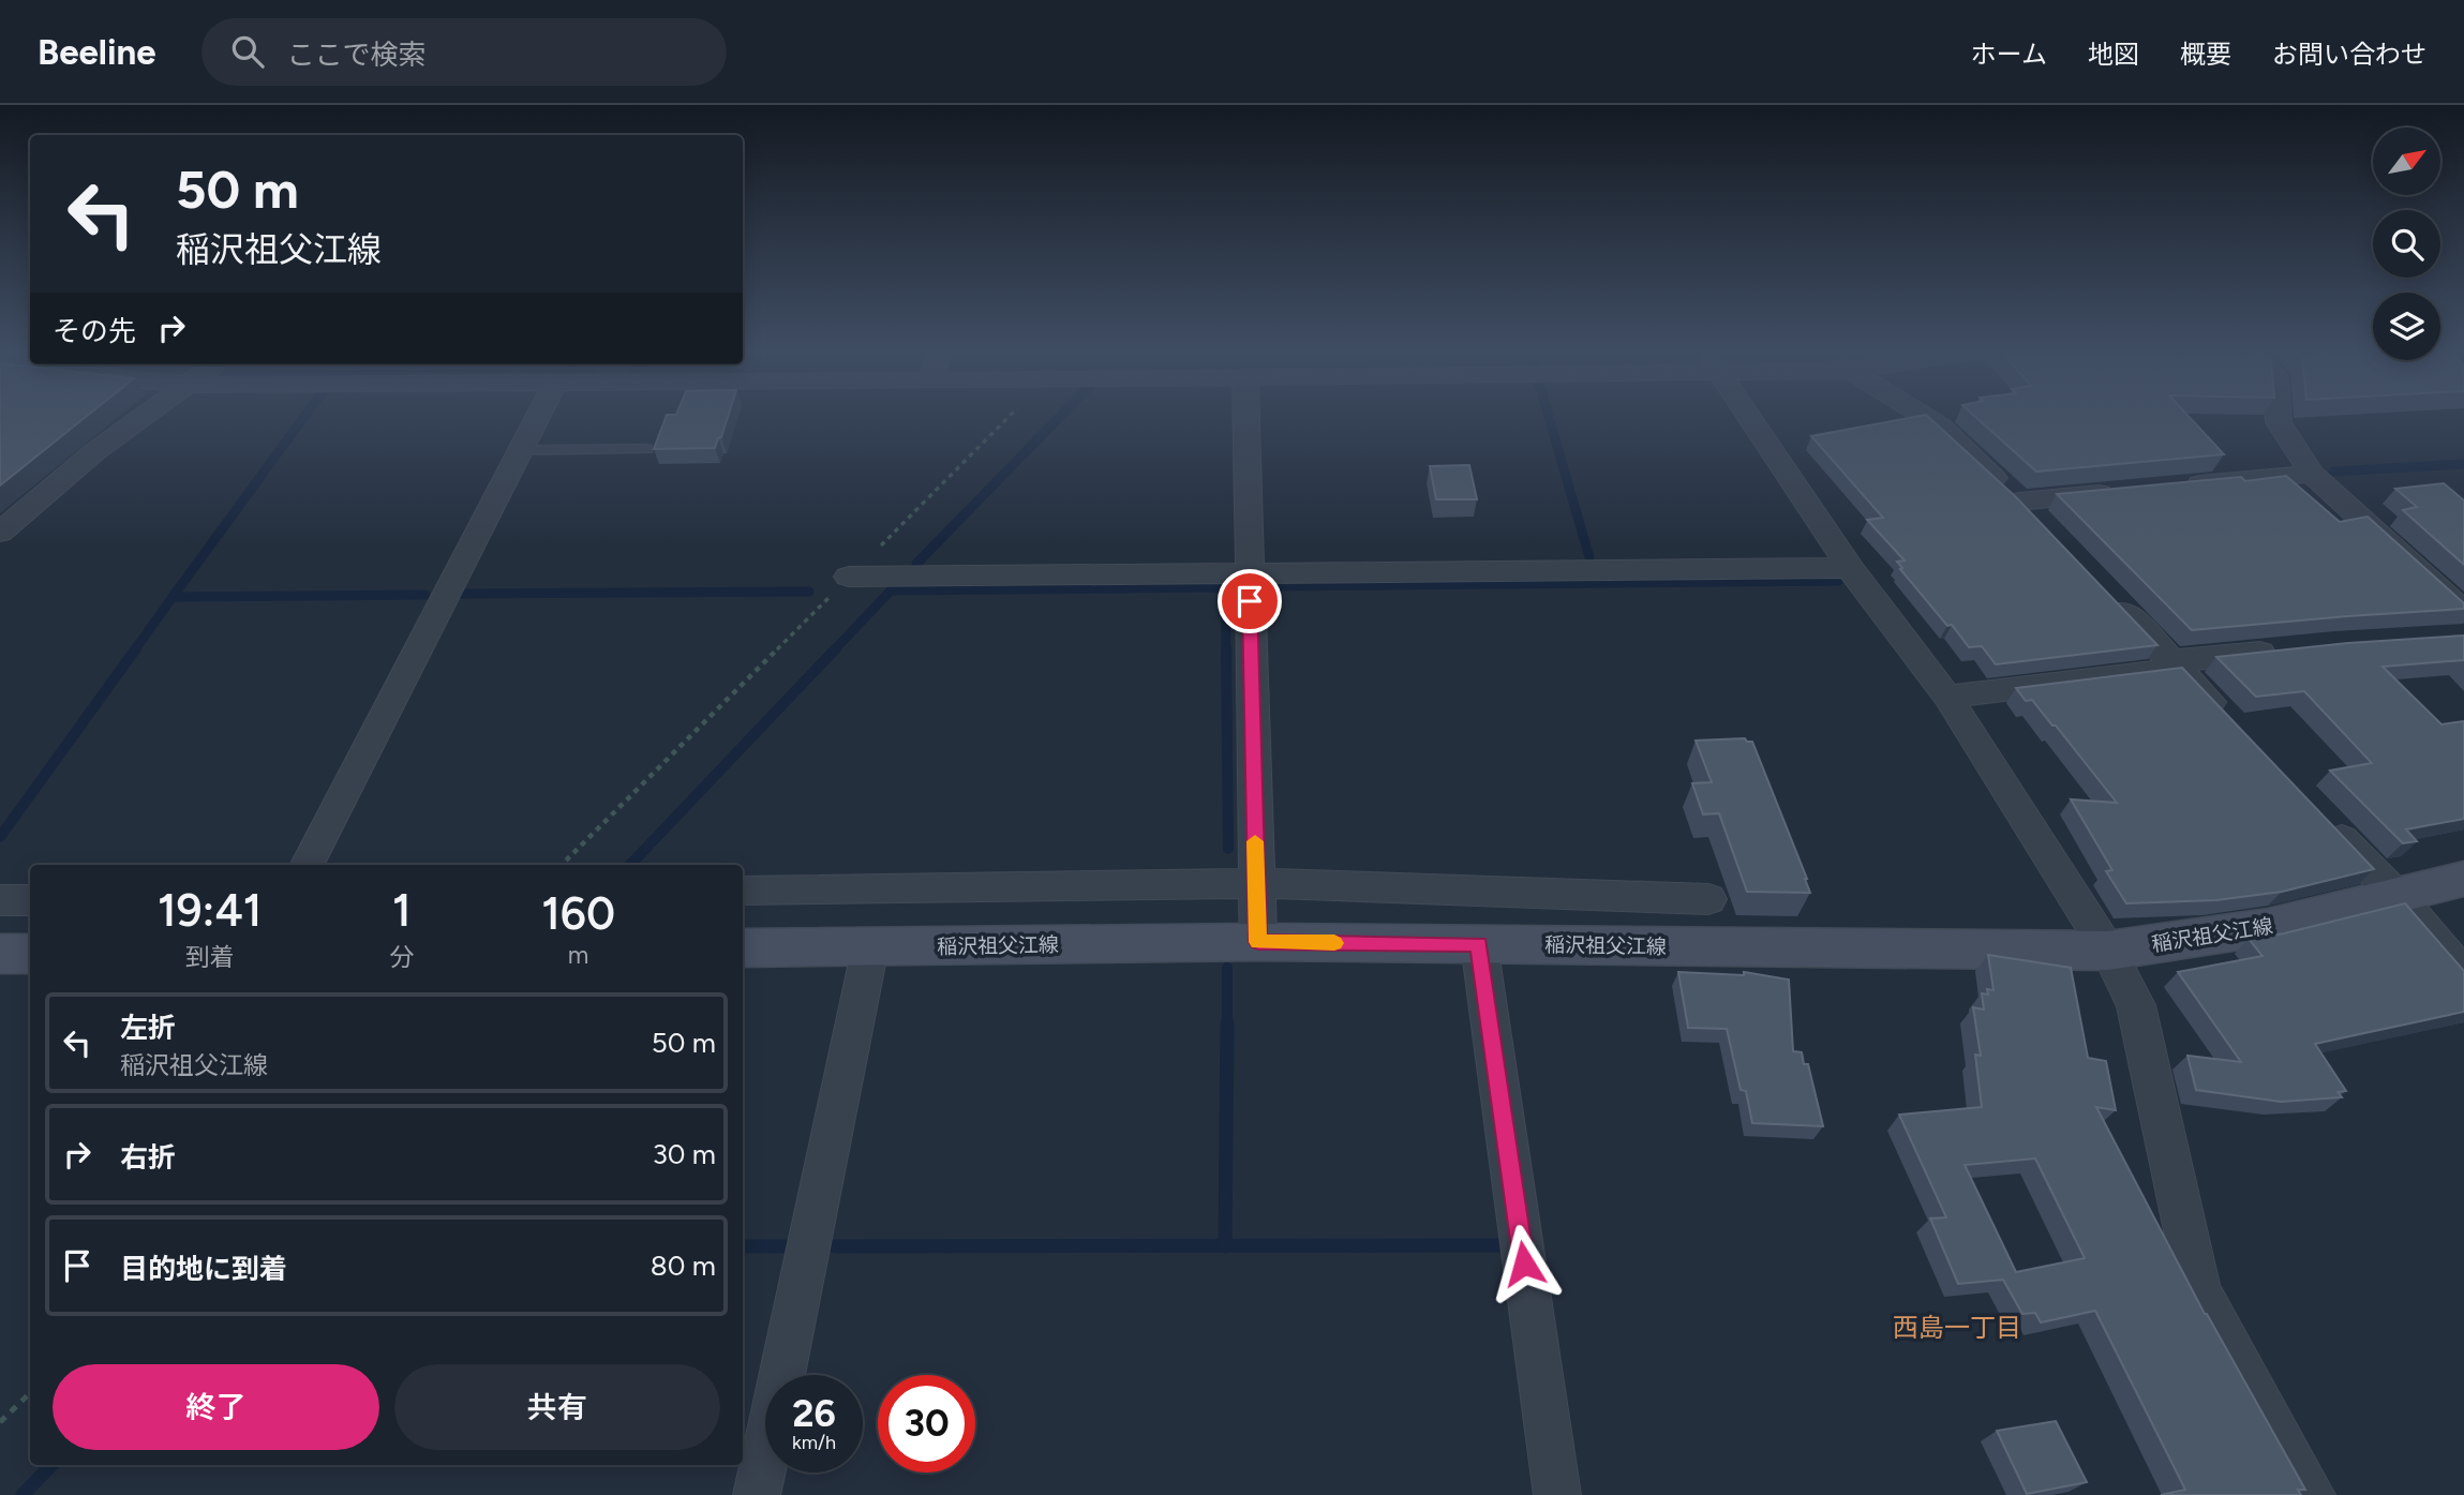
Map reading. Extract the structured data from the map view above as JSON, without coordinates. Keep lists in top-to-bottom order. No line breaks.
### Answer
{"streets":{"main road":["稲沢祖父江線"]},"districts":["西島一丁目"],"north":"top right","page":{"header":"Beeline","search":"ここで検索","nav":["ホーム","地図","概要","お問い合わせ"],"turn":["50 m","稲沢祖父江線"],"then":"その先","eta":["19:41","到着","1","分","160","m"],"list":[{"name":"左折","note":"稲沢祖父江線","value":"50 m"},{"name":"右折","value":"30 m"},{"name":"目的地に到着","value":"80 m"}],"buttons":["終了","共有"],"speed":"26 km/h","limit":"30"}}
